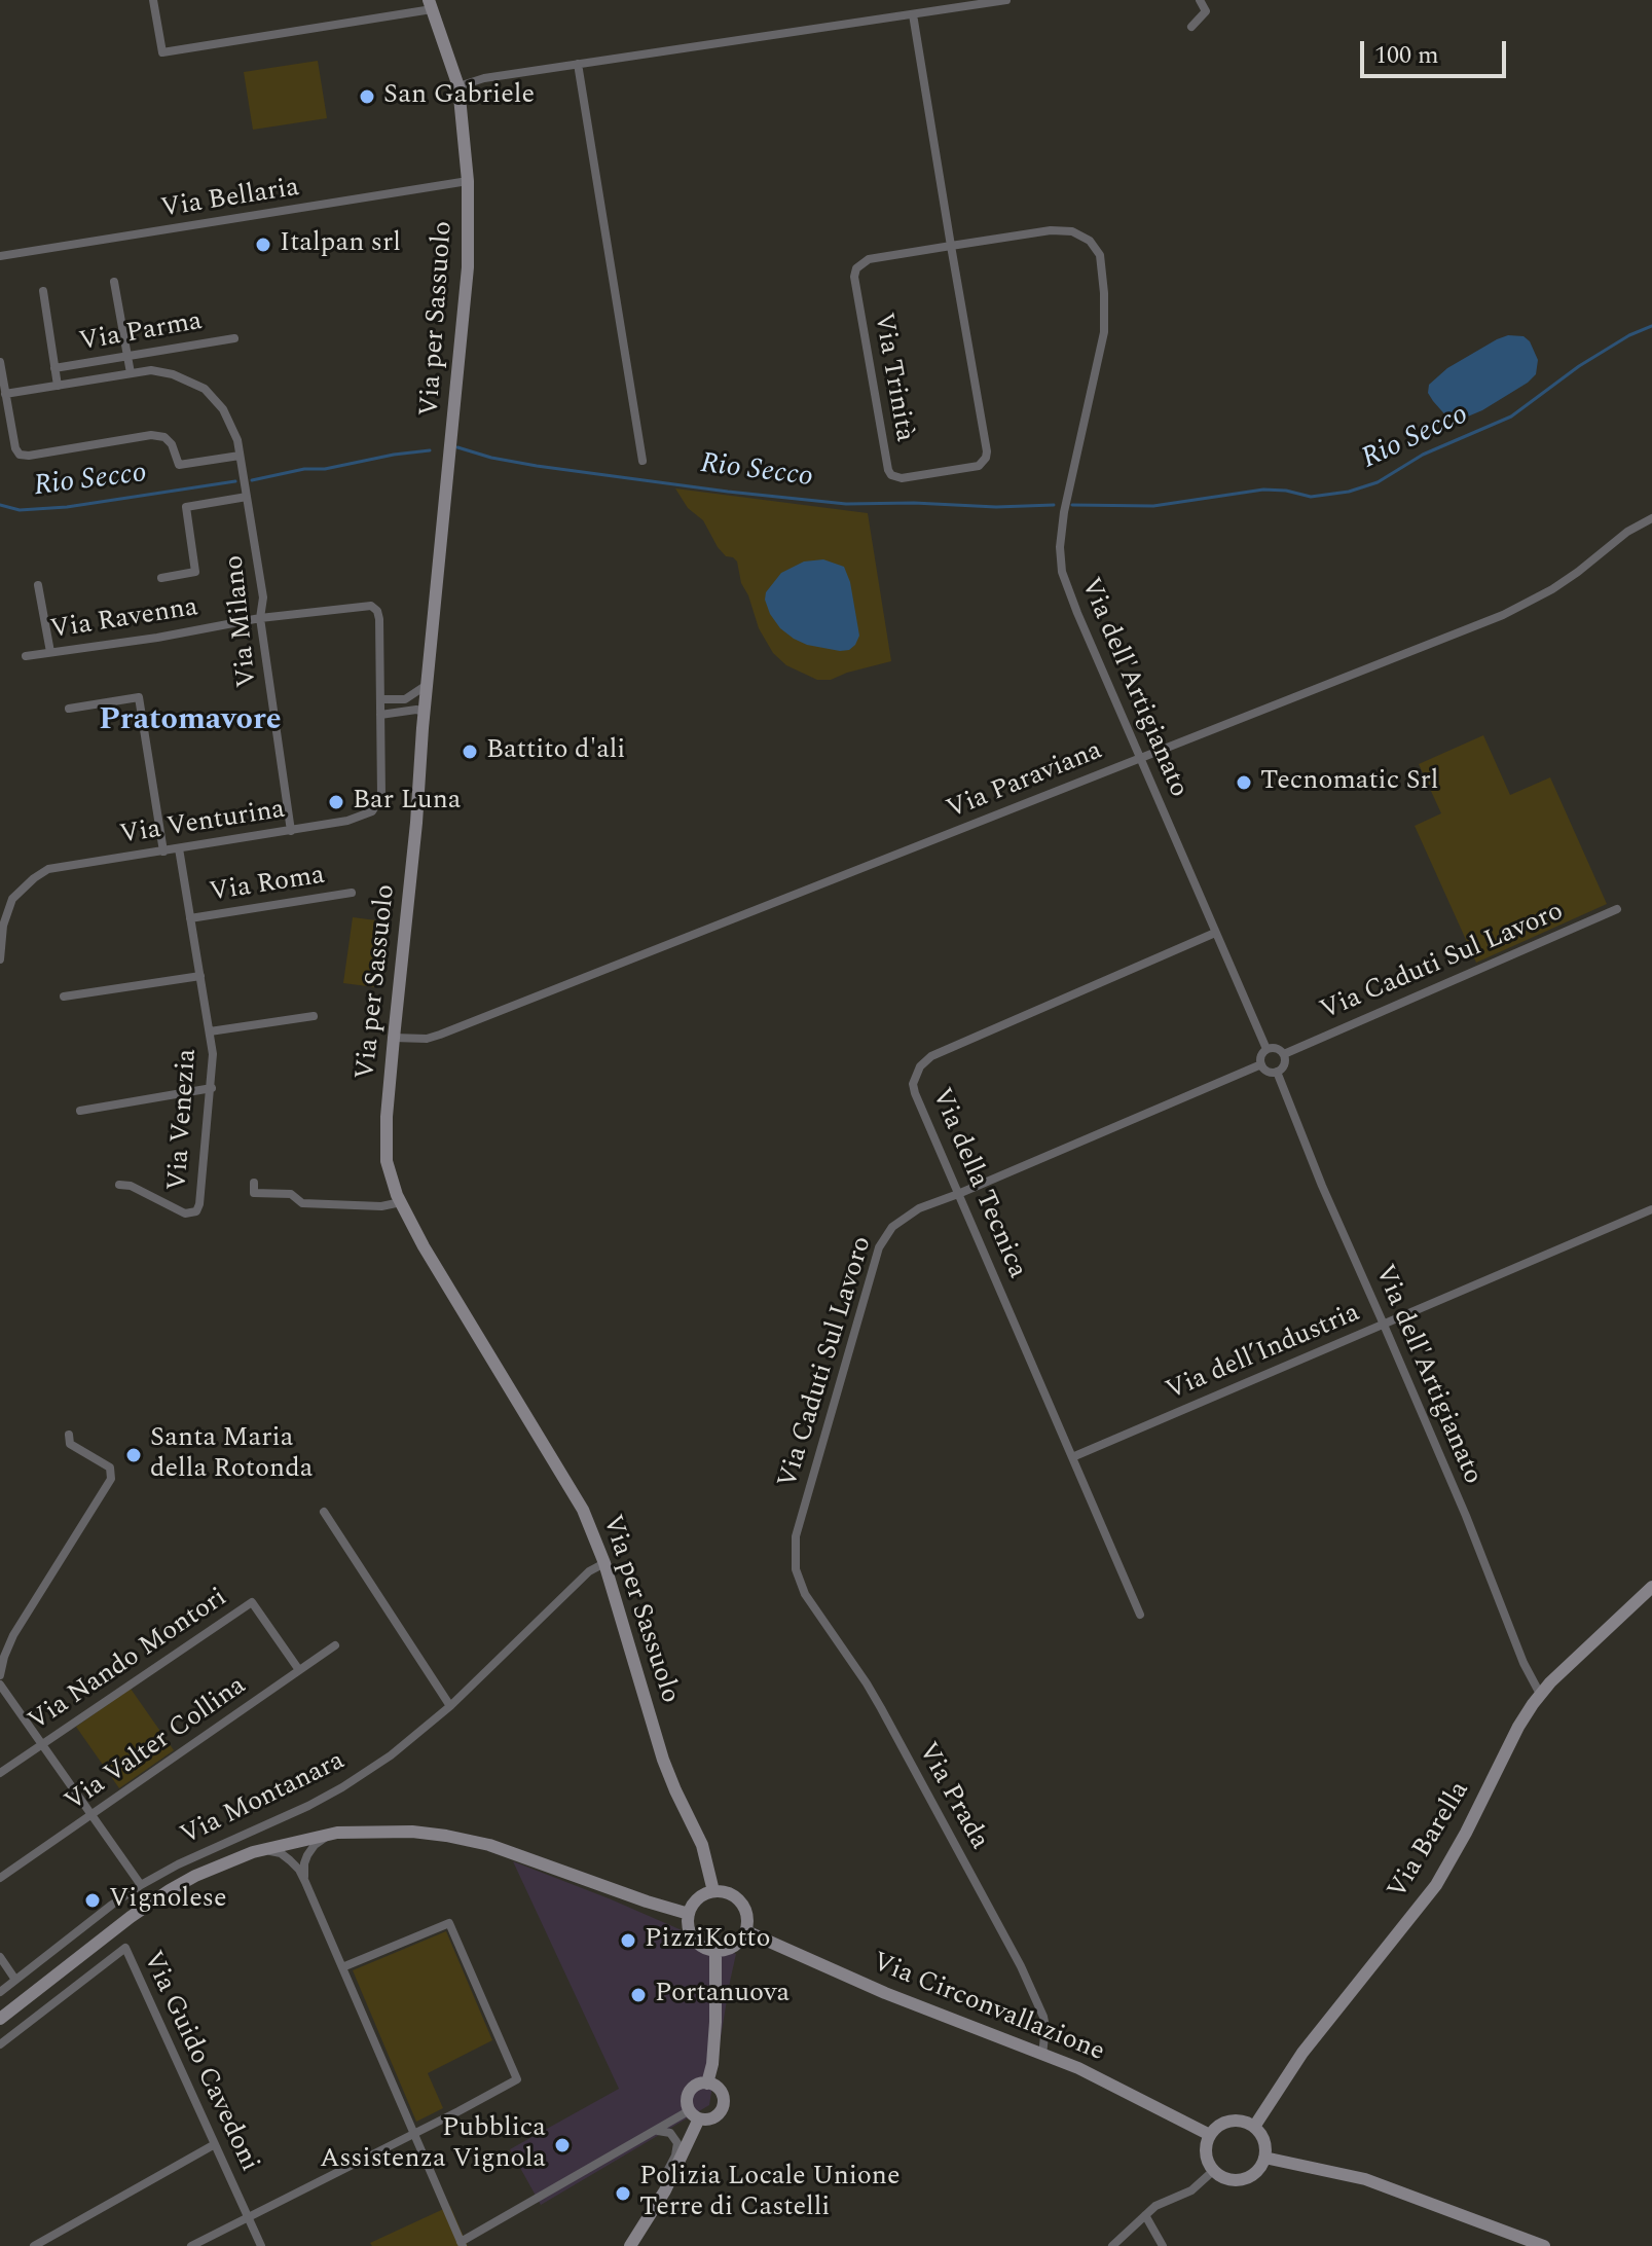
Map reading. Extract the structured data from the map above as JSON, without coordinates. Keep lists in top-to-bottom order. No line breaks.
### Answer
{"streets":{"main road":["Via per Sassuolo","Via Barella","Via Circonvallazione"],"street":["Via Bellaria","Via Parma","Via Trinità","Via Ravenna","Via Milano","Via dell'Artigianato","Via Paraviana","Via Venturina","Via Roma","Via Caduti Sul Lavoro","Via Venezia","Via della Tecnica","Via dell’Industria","Via Nando Montori","Via Valter Collina","Via Prada","Via Montanara","Via Guido Cavedoni"]},"crossings":[["Via Bellaria","Via per Sassuolo"],["Via per Sassuolo","Via Paraviana"],["Via per Sassuolo","Via Montanara"],["Via per Sassuolo","Via Circonvallazione"],["Via Trinità","Via dell'Artigianato"],["Via Ravenna","Via Milano"],["Via Ravenna","Via Venturina"],["Via Milano","Via Venturina"],["Via dell'Artigianato","Via Paraviana"],["Via dell'Artigianato","Via Caduti Sul Lavoro"],["Via dell'Artigianato","Via della Tecnica"],["Via dell'Artigianato","Via dell’Industria"],["Via dell'Artigianato","Via Barella"],["Via Venturina","Via Venezia"],["Via Roma","Via Venezia"],["Via Caduti Sul Lavoro","Via della Tecnica"],["Via Caduti Sul Lavoro","Via Prada"],["Via della Tecnica","Via dell’Industria"],["Via Nando Montori","Via Valter Collina"],["Via Prada","Via Circonvallazione"],["Via Barella","Via Circonvallazione"]],"districts":["Pratomavore"],"water":["Rio Secco"],"places":["San Gabriele","Italpan srl","Battito d'ali","Tecnomatic Srl","Bar Luna","Santa Maria della Rotonda","Vignolese","PizziKotto","Portanuova","Pubblica Assistenza Vignola","Polizia Locale Unione Terre di Castelli"],"scale_bar":"100 m"}
